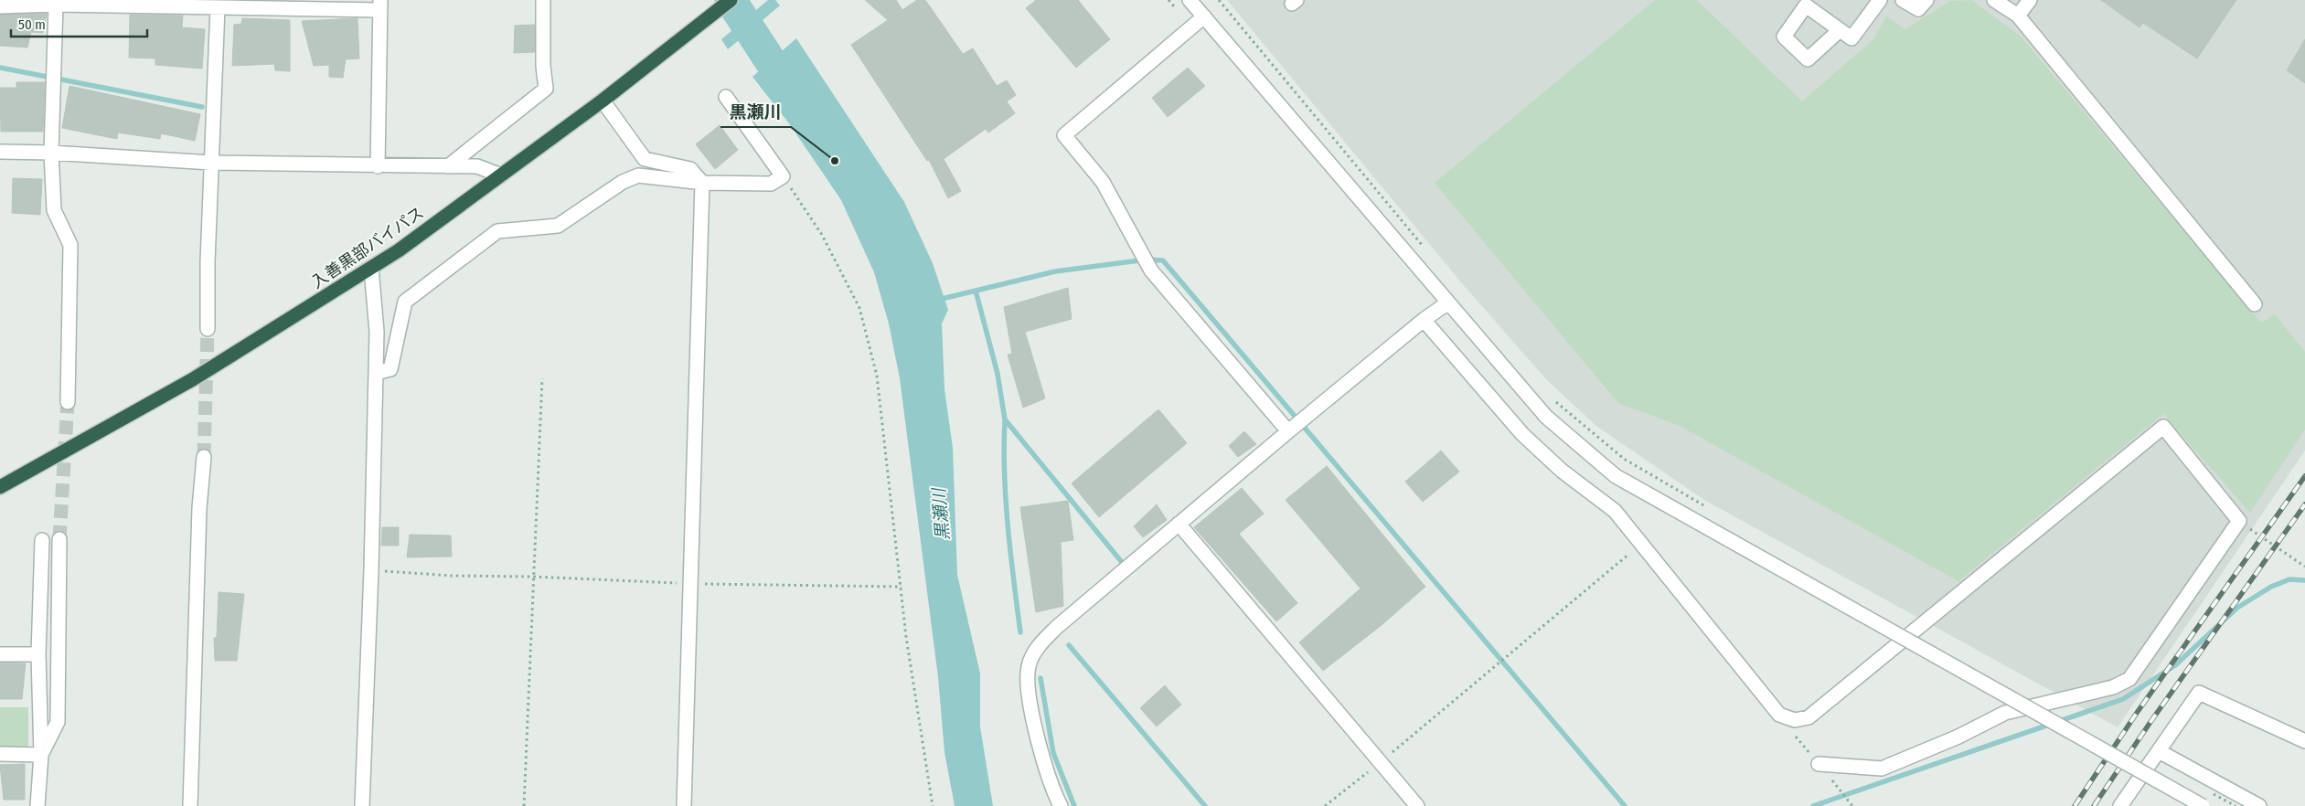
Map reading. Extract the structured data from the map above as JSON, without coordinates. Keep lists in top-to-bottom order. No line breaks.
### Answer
{"streets":{"highway":["入善黒部バイパス"]},"water":["黒瀬川"],"places":["黒瀬川"],"scale_bar":"50 m"}
